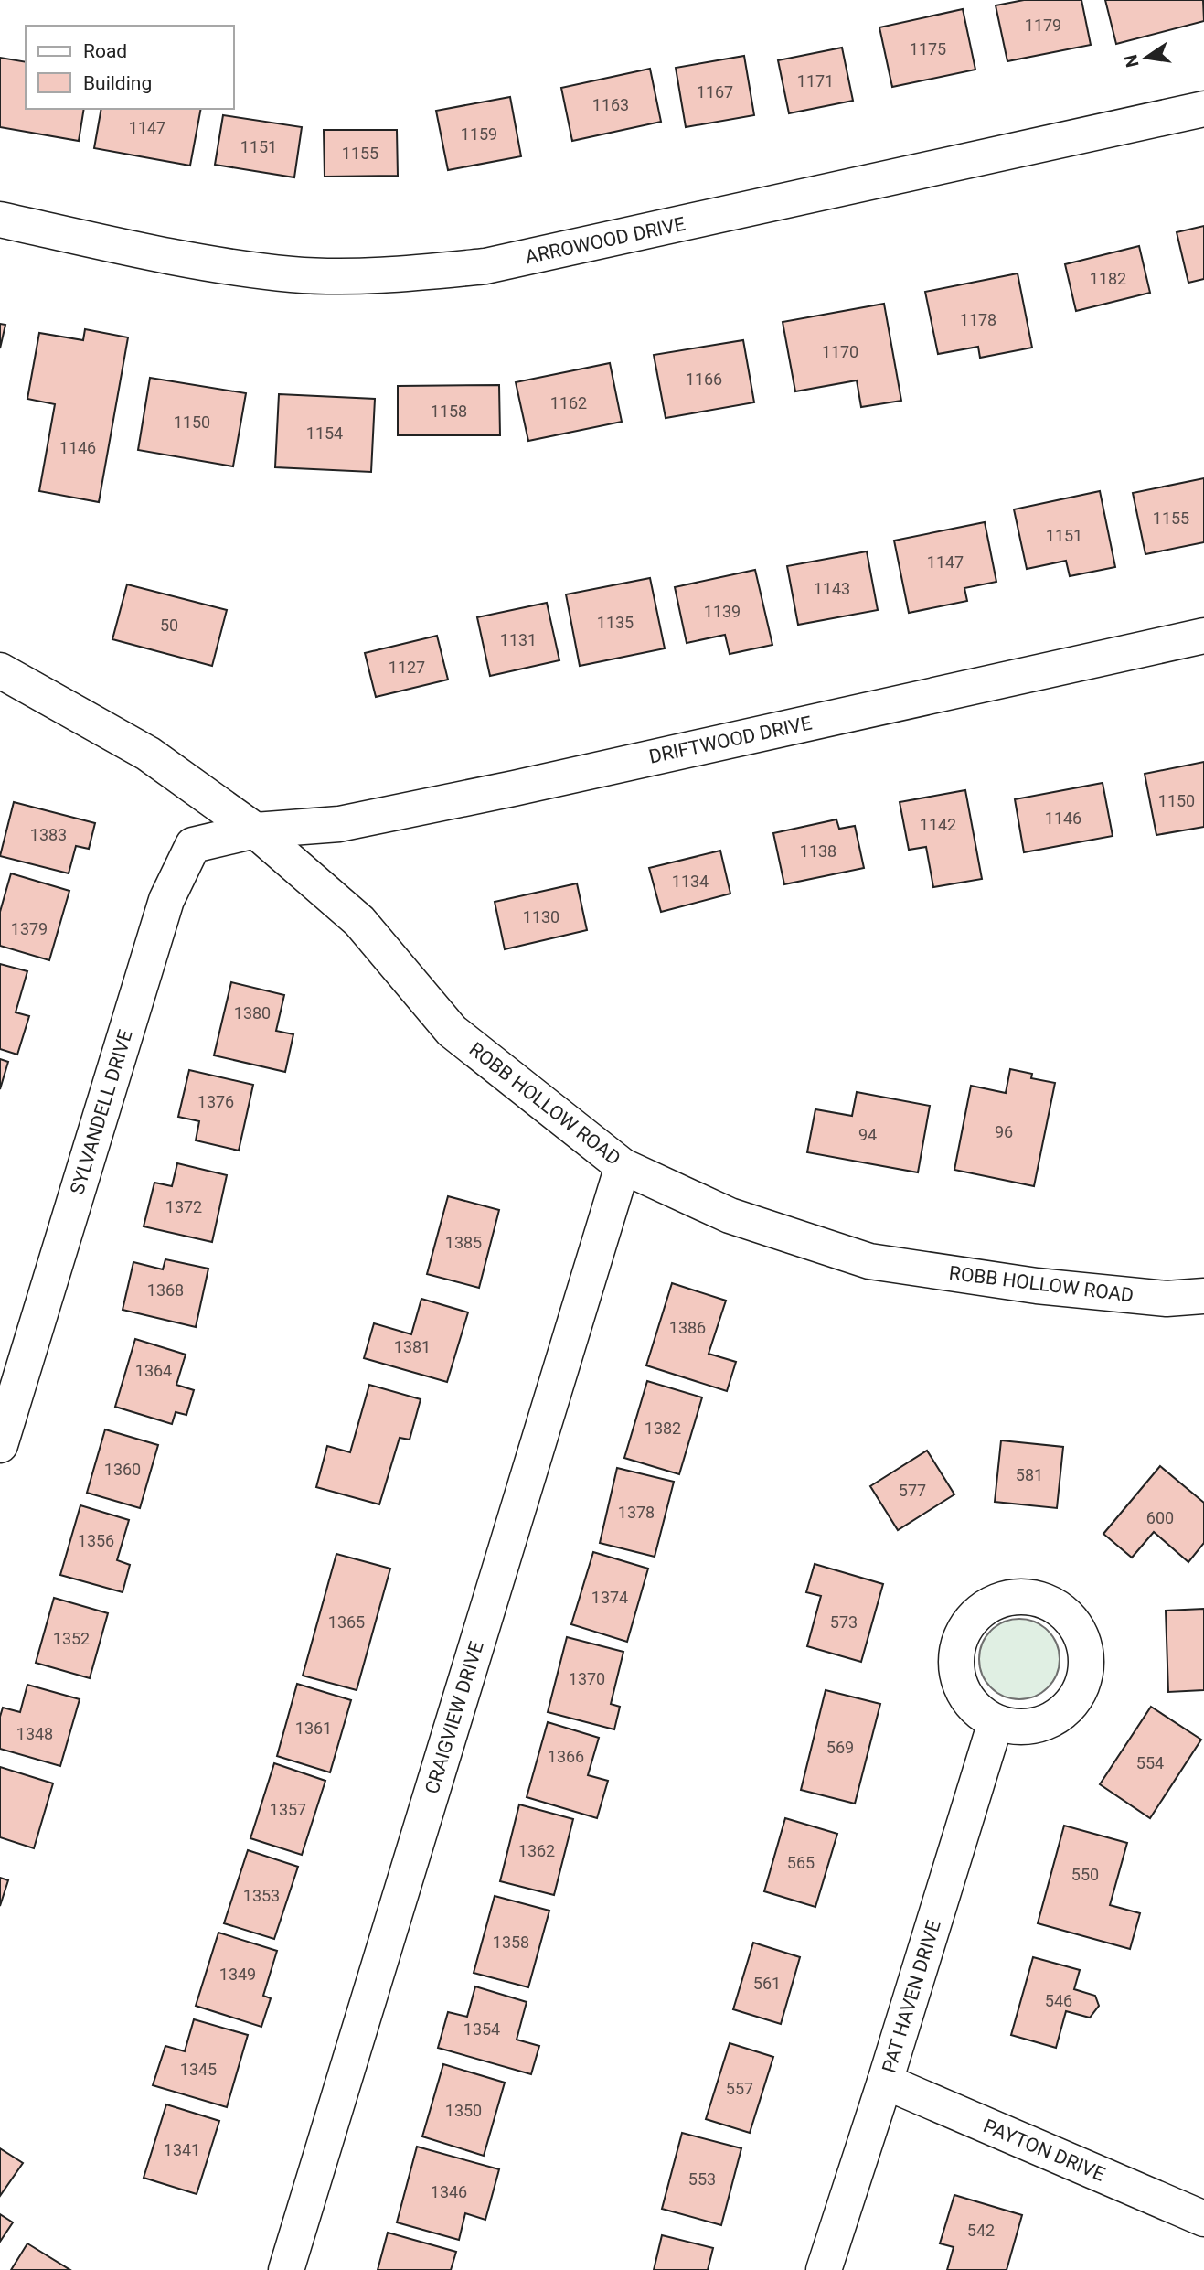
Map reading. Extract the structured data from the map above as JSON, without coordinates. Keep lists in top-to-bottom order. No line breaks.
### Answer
{"streets":{"street":["ARROWOOD DRIVE","DRIFTWOOD DRIVE","ROBB HOLLOW ROAD","SYLVANDELL DRIVE","CRAIGVIEW DRIVE","PAT HAVEN DRIVE","PAYTON DRIVE"]},"crossings":[["DRIFTWOOD DRIVE","ROBB HOLLOW ROAD"],["DRIFTWOOD DRIVE","SYLVANDELL DRIVE"],["ROBB HOLLOW ROAD","SYLVANDELL DRIVE"],["ROBB HOLLOW ROAD","CRAIGVIEW DRIVE"],["PAT HAVEN DRIVE","PAYTON DRIVE"]],"house_numbers":["1179","1175","1171","1167","1163","1147","1159","1151","1155","1182","1178","1170","1166","1162","1158","1150","1154","1146","1155","1151","1147","1143","1139","1135","50","1131","1127","1150","1146","1142","1383","1138","1134","1130","1379","1380","1376","96","94","1372","1385","1368","1386","1381","1364","1382","1360","581","577","1378","600","1356","1374","1365","573","1352","1370","1361","1348","569","1366","554","1357","1362","565","550","1353","1358","1349","561","546","1354","1345","557","1350","1341","553","1346","542"],"legend":["Road","Building"],"north":"left"}
